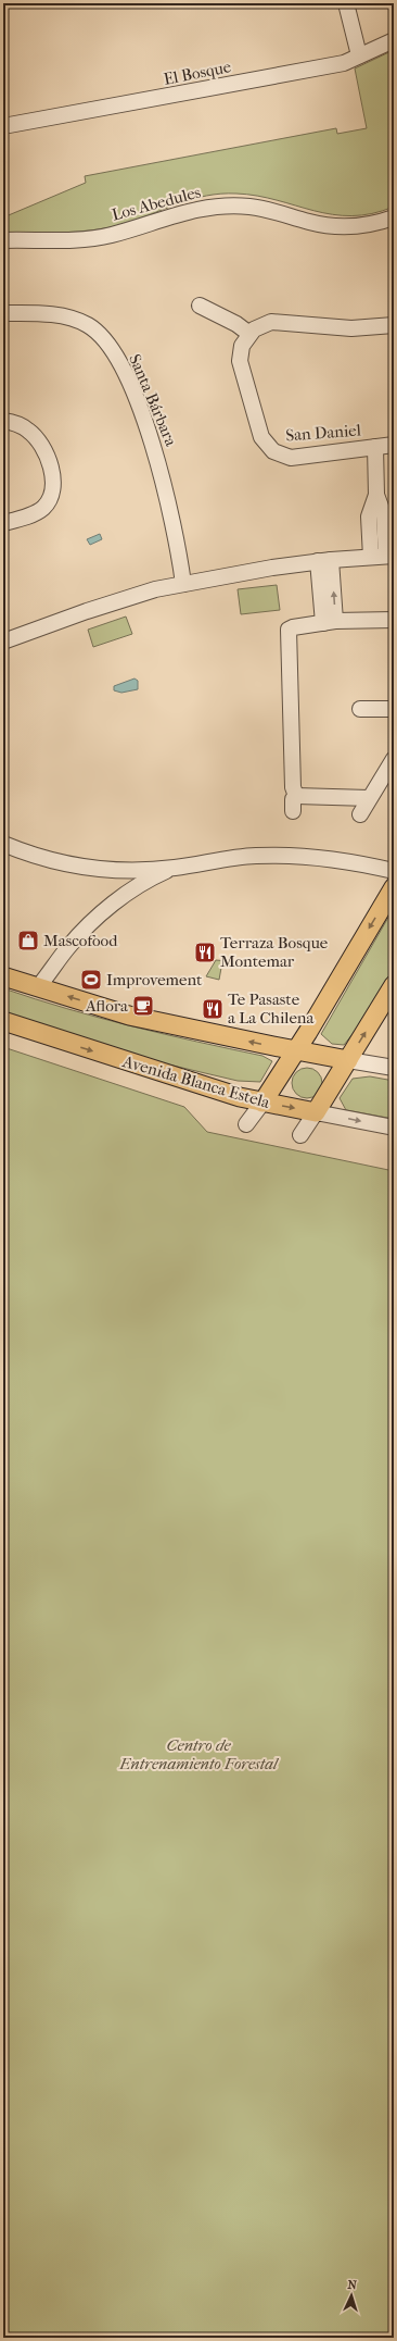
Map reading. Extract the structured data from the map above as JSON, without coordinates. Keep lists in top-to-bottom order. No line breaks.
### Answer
{"streets":{"main road":["Avenida Blanca Estela"],"street":["El Bosque","Los Abedules","Santa Bárbara","San Daniel"]},"parks":["Centro de Entrenamiento Forestal"],"places":{"shop":["Mascofood"],"restaurant":["Terraza Bosque Montemar","Te Pasaste a La Chilena"],"sports":["Improvement"],"cafe":["Aflora"]},"north":"top"}
